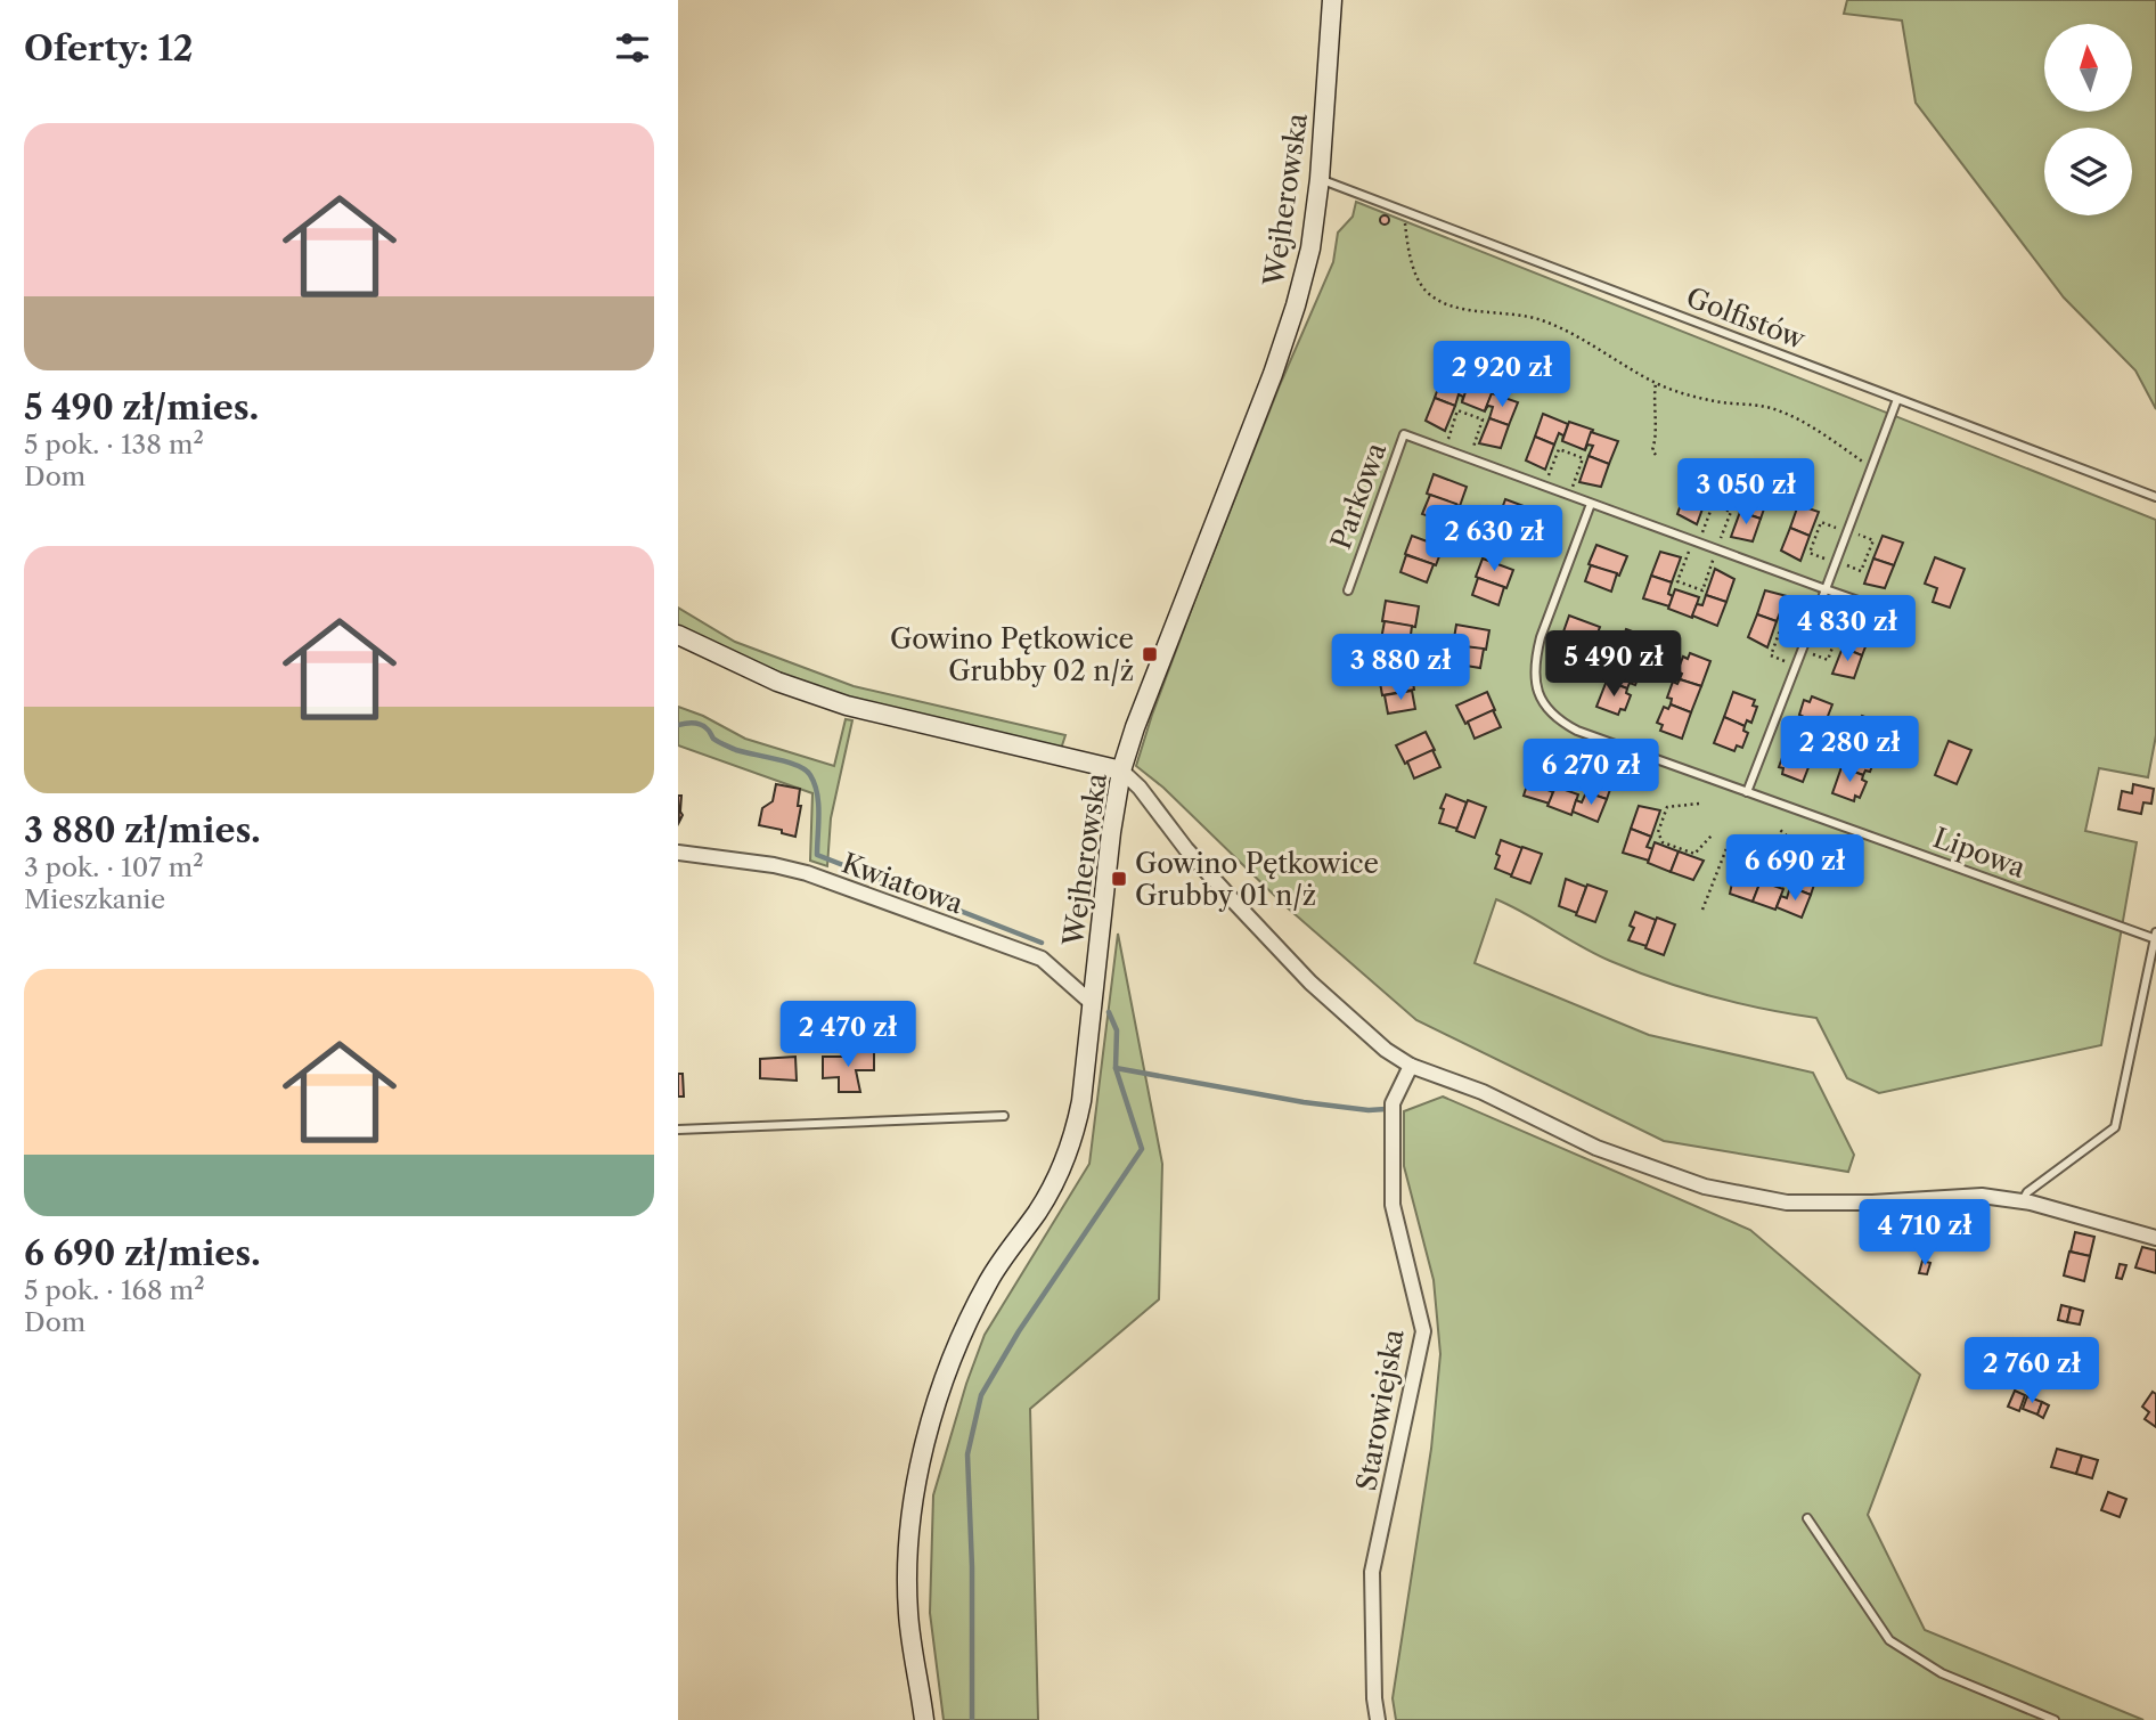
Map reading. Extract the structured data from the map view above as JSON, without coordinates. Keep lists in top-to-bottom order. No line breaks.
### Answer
{"streets":{"street":["Wejherowska","Kwiatowa","Starowiejska"],"lane":["Golfistów","Parkowa","Lipowa"]},"crossings":[["Wejherowska","Golfistów"],["Wejherowska","Kwiatowa"],["Parkowa","Lipowa"]],"places":{"transit":["Gowino Pętkowice Grubby 02 n/ż","Gowino Pętkowice Grubby 01 n/ż"]},"north":"top","page":{"heading":"Oferty: 12","list":[{"name":"5 490 zł/mies.","note":"5 pok. · 138 m² · Dom"},{"name":"3 880 zł/mies.","note":"3 pok. · 107 m² · Mieszkanie"},{"name":"6 690 zł/mies.","note":"5 pok. · 168 m² · Dom"}],"price":["2 920 zł","3 050 zł","2 630 zł","4 830 zł","5 490 zł","3 880 zł","2 280 zł","6 270 zł","6 690 zł","2 470 zł","4 710 zł","2 760 zł"]}}
